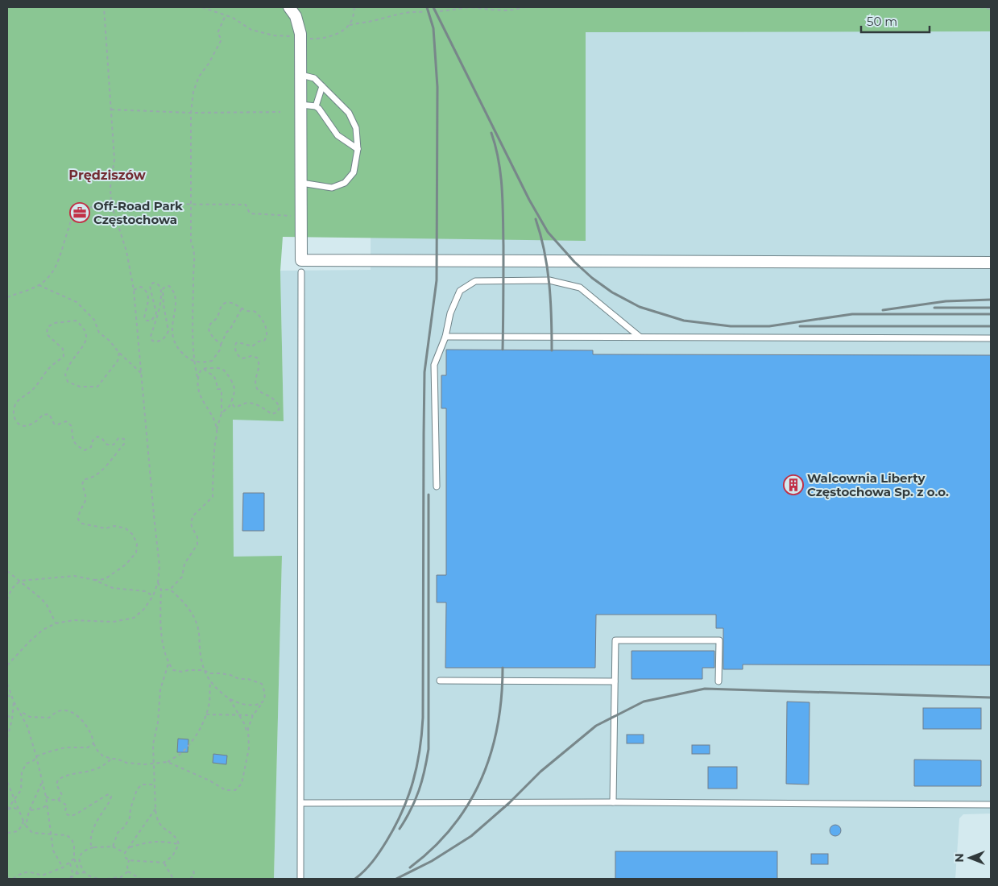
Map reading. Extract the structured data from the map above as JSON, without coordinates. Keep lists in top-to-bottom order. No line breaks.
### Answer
{"districts":["Prędziszów"],"places":{"office":["Off-Road Park Częstochowa"],"building":["Walcownia Liberty Częstochowa Sp. z o.o."]},"scale_bar":"50 m","north":"left"}
